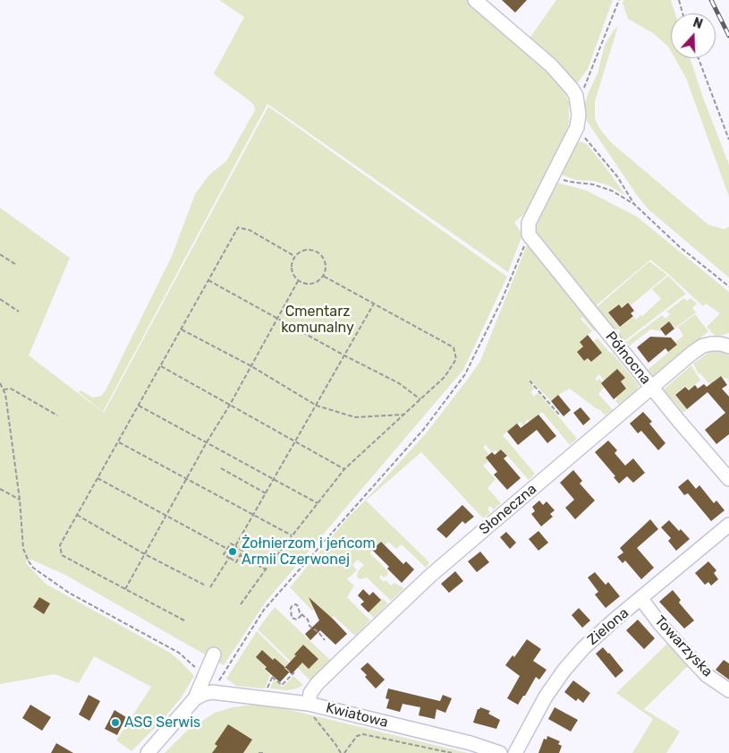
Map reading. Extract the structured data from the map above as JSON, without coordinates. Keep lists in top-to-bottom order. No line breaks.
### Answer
{"streets":{"street":["Północna","Słoneczna","Zielona","Towarzyska","Kwiatowa"]},"crossings":[["Północna","Słoneczna"],["Słoneczna","Kwiatowa"],["Zielona","Towarzyska"]],"parks":["Cmentarz komunalny"],"places":["Żołnierzom i jeńcom Armii Czerwonej","ASG Serwis"],"north":"top"}
